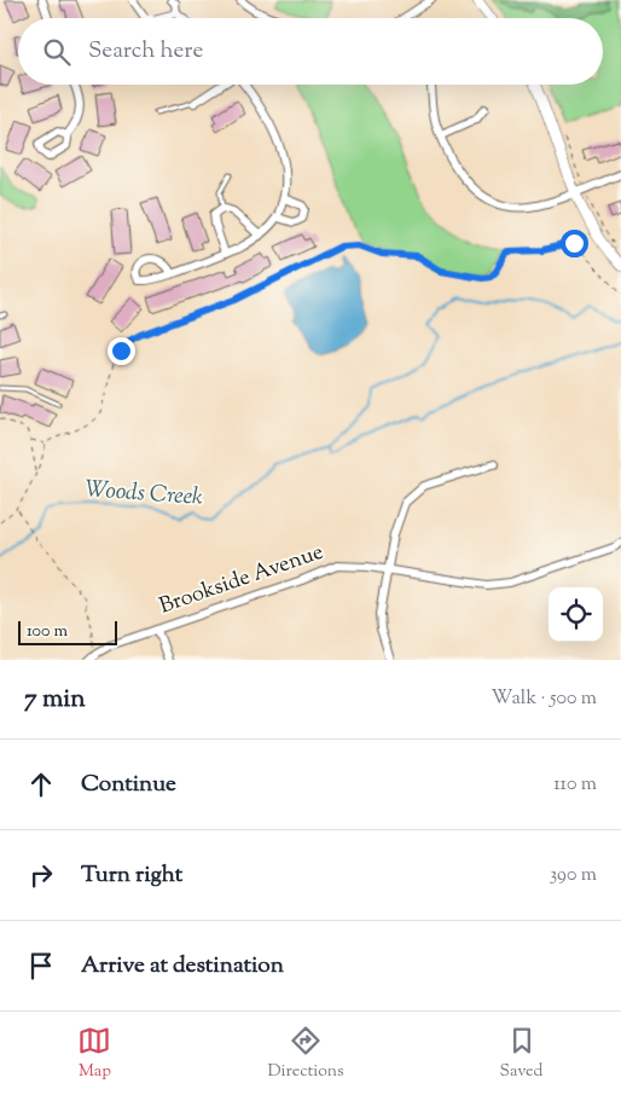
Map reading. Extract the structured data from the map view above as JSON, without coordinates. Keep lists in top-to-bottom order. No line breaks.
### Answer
{"streets":{"street":["Brookside Avenue"]},"water":["Woods Creek"],"scale_bar":"100 m","page":{"search":"Search here","scale":"100 m","heading":["7 min","Walk · 500 m"],"list":[["Continue","110 m"],["Turn right","390 m"],"Arrive at destination"],"nav":["Map","Directions","Saved"]}}
